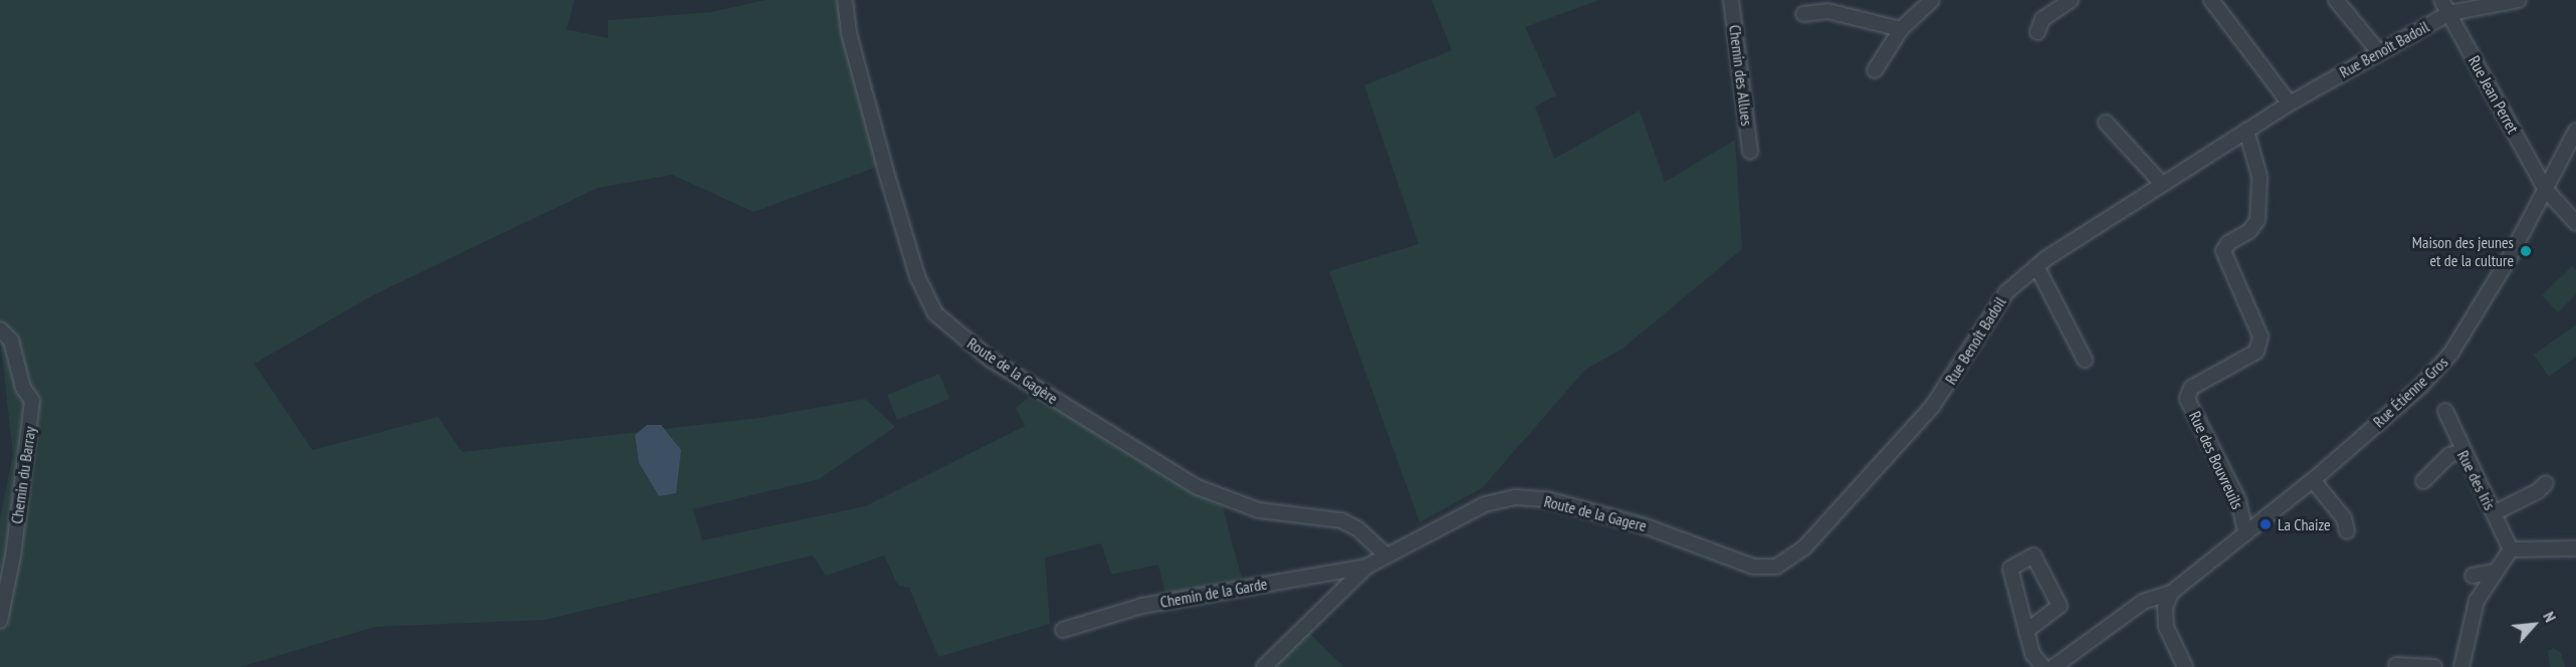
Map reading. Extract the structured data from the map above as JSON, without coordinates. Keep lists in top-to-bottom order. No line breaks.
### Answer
{"streets":{"street":["Rue Benoît Badoil","Chemin des Allues","Rue Jean Perret","Route de la Gagère","Rue Étienne Gros","Rue des Bouvreuils","Chemin du Barray","Rue des Iris","Route de la Gagere","Chemin de la Garde"]},"crossings":[["Rue Benoît Badoil","Rue Jean Perret"],["Rue Benoît Badoil","Rue des Bouvreuils"],["Rue Benoît Badoil","Route de la Gagere"],["Rue Jean Perret","Rue Étienne Gros"],["Route de la Gagère","Route de la Gagere"],["Rue Étienne Gros","Rue des Bouvreuils"],["Route de la Gagere","Chemin de la Garde"]],"places":["Maison des jeunes et de la culture","La Chaize"],"north":"top right"}
